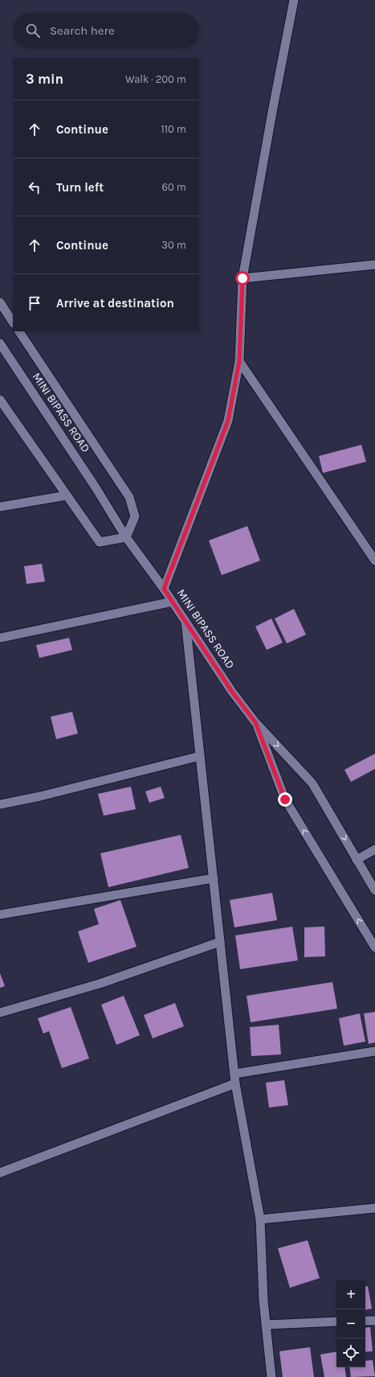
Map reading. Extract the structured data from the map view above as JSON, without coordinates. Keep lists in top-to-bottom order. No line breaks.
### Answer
{"streets":{"street":["MINI BIPASS ROAD"]},"page":{"search":"Search here","heading":["3 min","Walk · 200 m"],"list":[["Continue","110 m"],["Turn left","60 m"],["Continue","30 m"],"Arrive at destination"],"map_buttons":["+","−"]}}
